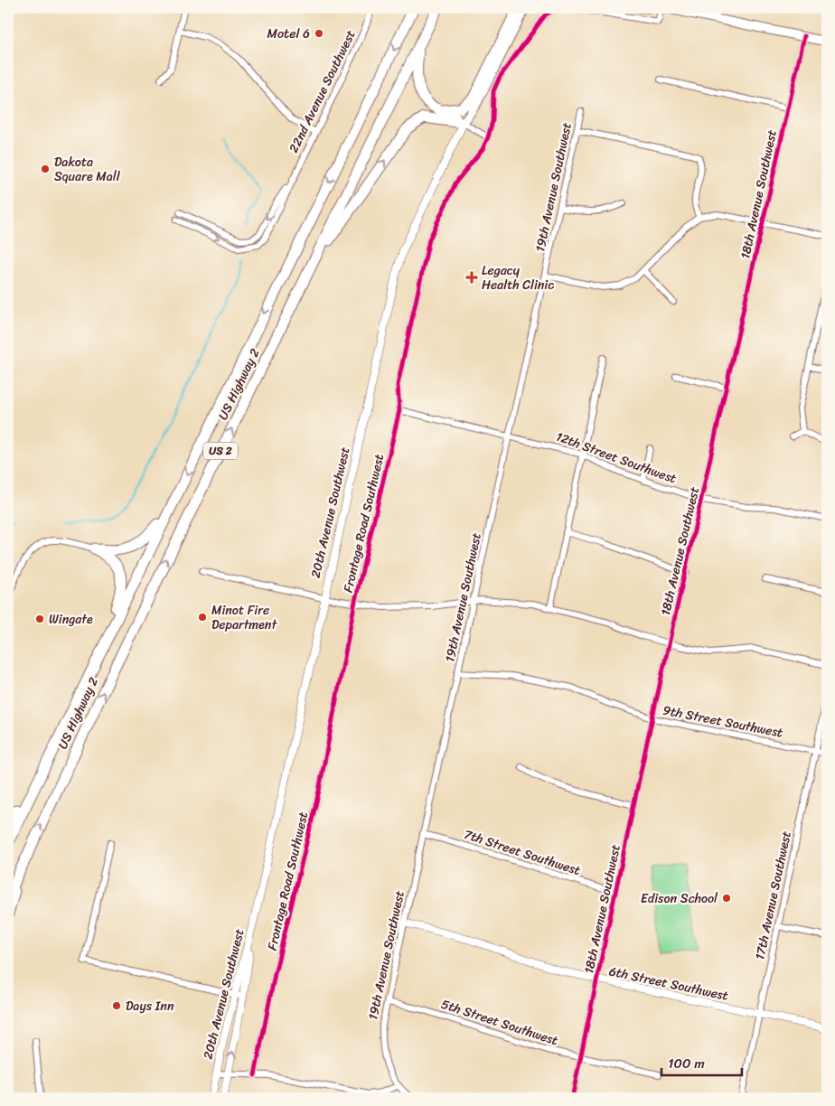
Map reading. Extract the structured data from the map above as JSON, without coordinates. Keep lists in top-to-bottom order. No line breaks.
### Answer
{"streets":{"highway":["US Highway 2","US 2"],"main road":["20th Avenue Southwest"],"street":["22nd Avenue Southwest","19th Avenue Southwest","18th Avenue Southwest","12th Street Southwest","Frontage Road Southwest","9th Street Southwest","7th Street Southwest","17th Avenue Southwest","6th Street Southwest","5th Street Southwest"]},"crossings":[["19th Avenue Southwest","12th Street Southwest"],["19th Avenue Southwest","9th Street Southwest"],["19th Avenue Southwest","7th Street Southwest"],["19th Avenue Southwest","6th Street Southwest"],["19th Avenue Southwest","5th Street Southwest"],["18th Avenue Southwest","12th Street Southwest"],["18th Avenue Southwest","9th Street Southwest"],["18th Avenue Southwest","7th Street Southwest"],["18th Avenue Southwest","6th Street Southwest"],["18th Avenue Southwest","5th Street Southwest"],["12th Street Southwest","Frontage Road Southwest"],["9th Street Southwest","17th Avenue Southwest"],["17th Avenue Southwest","6th Street Southwest"]],"places":{"other":["Motel 6","Dakota Square Mall","Minot Fire Department","Wingate","Edison School","Days Inn"],"health":["Legacy Health Clinic"]},"scale_bar":"100 m"}
